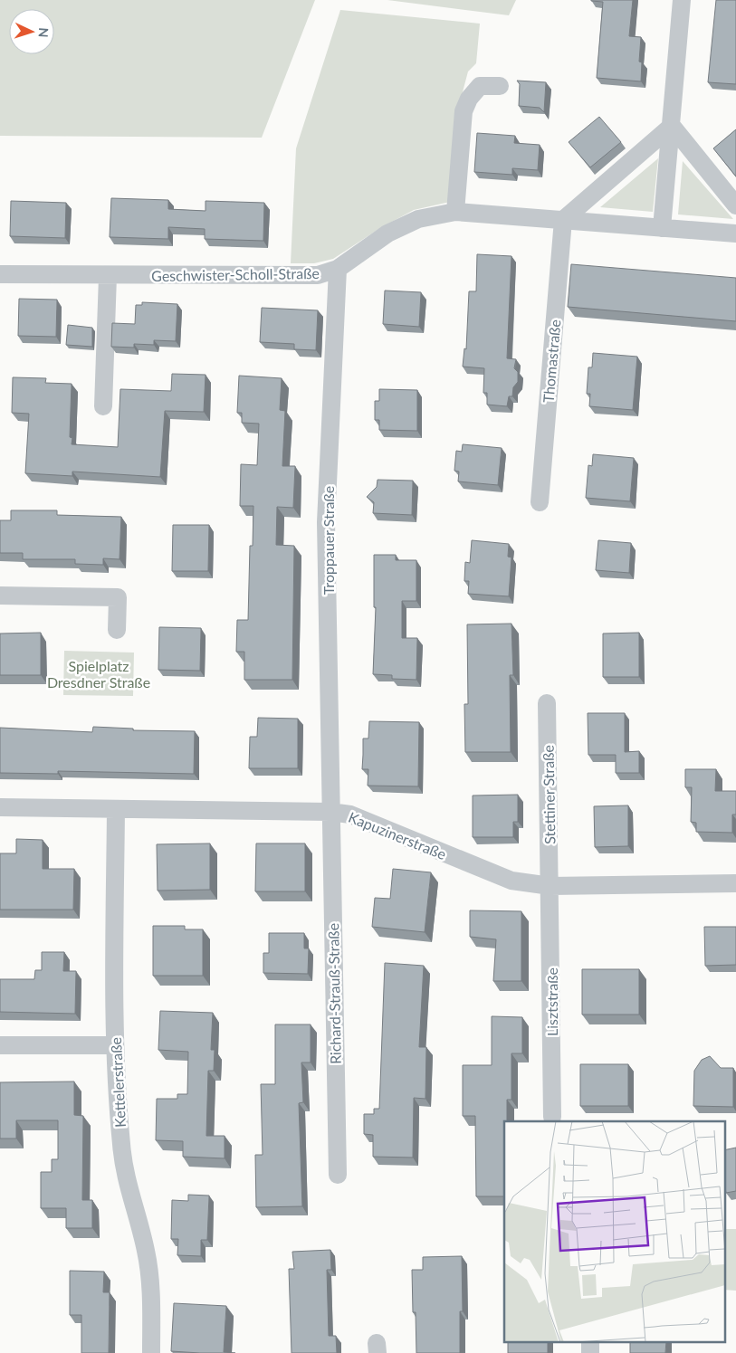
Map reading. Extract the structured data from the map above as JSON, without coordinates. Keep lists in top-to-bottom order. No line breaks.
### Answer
{"streets":{"street":["Geschwister-Scholl-Straße","Thomastraße","Troppauer Straße","Stettiner Straße","Kapuzinerstraße","Richard-Strauß-Straße","Lisztstraße","Kettelerstraße"]},"crossings":[["Geschwister-Scholl-Straße","Thomastraße"],["Geschwister-Scholl-Straße","Troppauer Straße"],["Troppauer Straße","Kapuzinerstraße"],["Troppauer Straße","Richard-Strauß-Straße"],["Stettiner Straße","Kapuzinerstraße"],["Stettiner Straße","Lisztstraße"],["Kapuzinerstraße","Richard-Strauß-Straße"],["Kapuzinerstraße","Lisztstraße"],["Kapuzinerstraße","Kettelerstraße"]],"parks":["Spielplatz Dresdner Straße"],"north":"right"}
